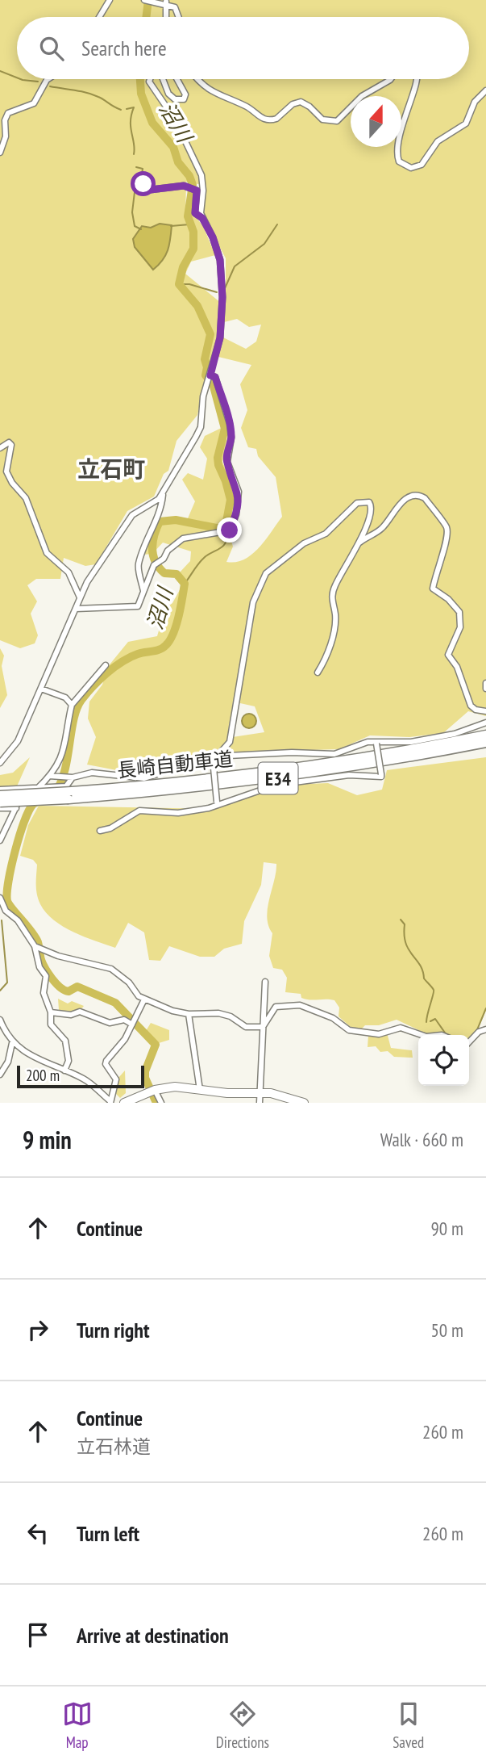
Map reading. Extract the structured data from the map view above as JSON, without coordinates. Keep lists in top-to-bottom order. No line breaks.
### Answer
{"streets":{"highway":["長崎自動車道","E34"]},"districts":["立石町"],"water":["沼川"],"scale_bar":"200 m","north":"top","page":{"search":"Search here","scale":"200 m","heading":["9 min","Walk · 660 m"],"list":[["Continue","90 m"],["Turn right","50 m"],["Continue","立石林道","260 m"],["Turn left","260 m"],"Arrive at destination"],"nav":["Map","Directions","Saved"]}}
